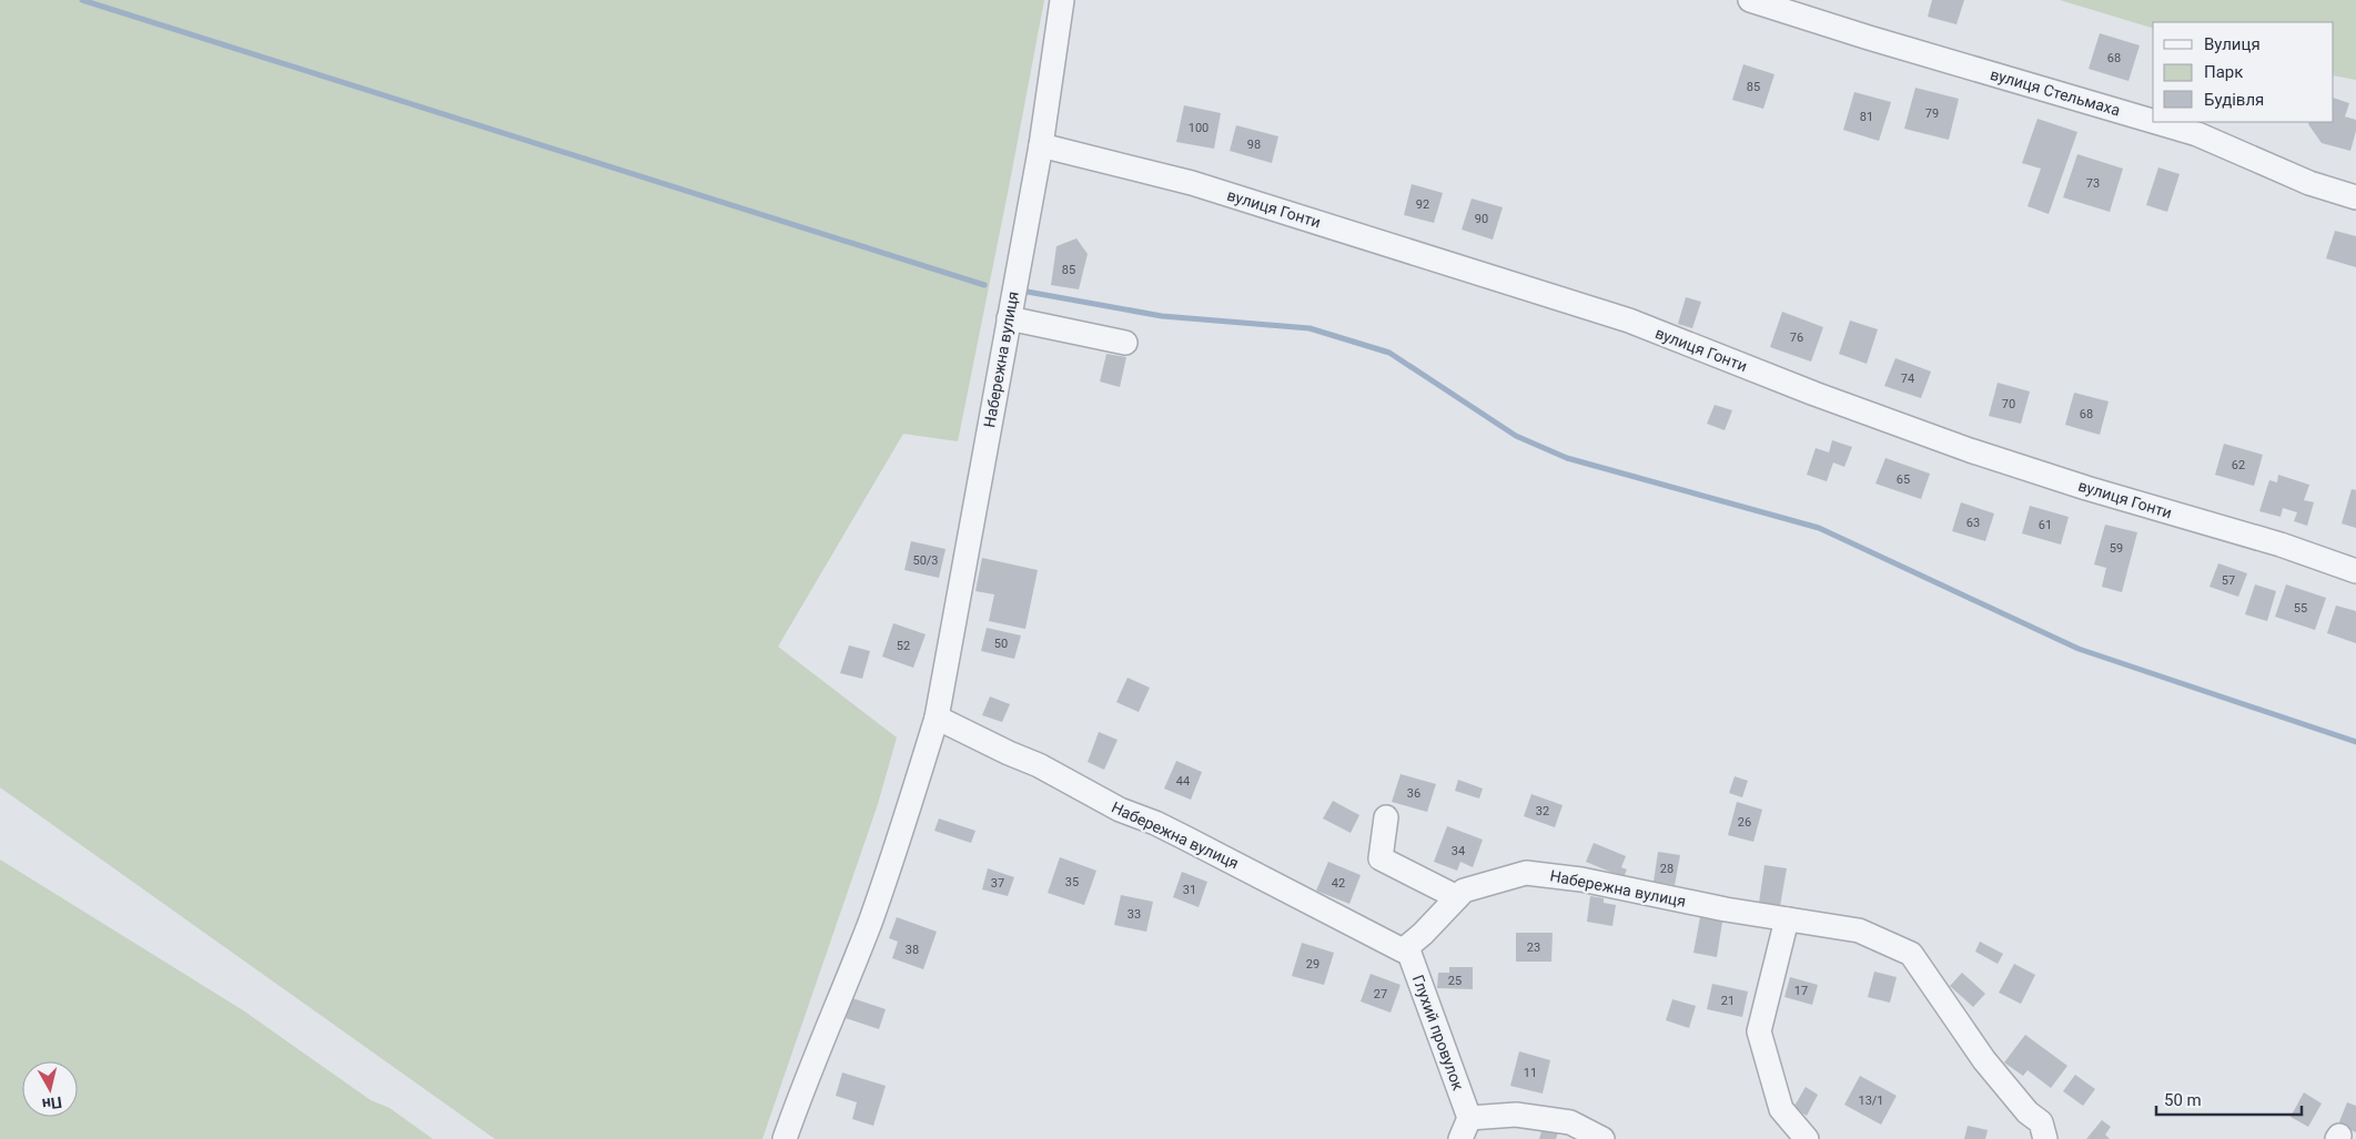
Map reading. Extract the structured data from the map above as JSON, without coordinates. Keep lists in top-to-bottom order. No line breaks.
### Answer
{"streets":{"street":["вулиця Стельмаха","вулиця Гонти","Набережна вулиця","Глухий провулок"]},"crossings":[["вулиця Гонти","Набережна вулиця"],["Набережна вулиця","Глухий провулок"]],"house_numbers":["68","85","79","81","100","98","73","92","90","85","76","74","70","68","62","65","63","61","59","50/3","57","55","50","52","44","36","32","26","34","28","35","37","42","31","33","23","38","29","25","17","27","21","11","13/1"],"legend":["Вулиця","Парк","Будівля"],"scale_bar":"50 m","north":"bottom"}
